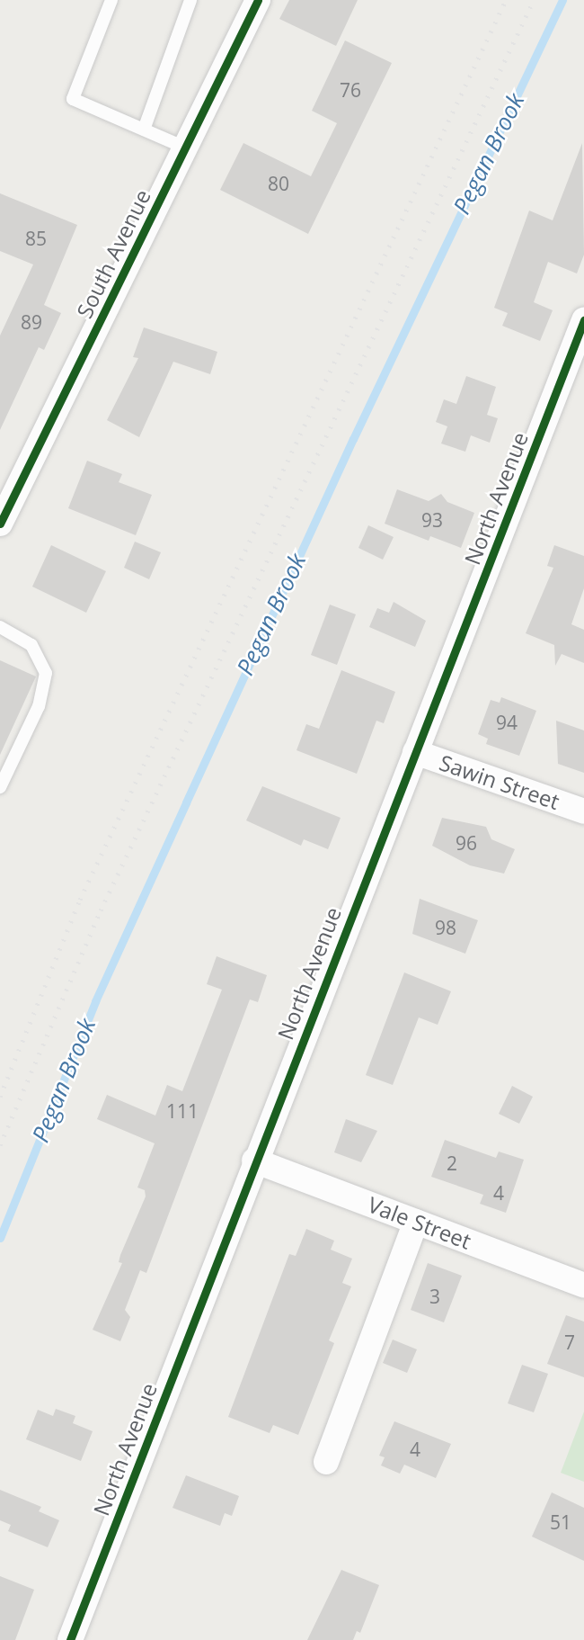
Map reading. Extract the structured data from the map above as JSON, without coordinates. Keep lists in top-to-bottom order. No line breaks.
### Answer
{"streets":{"street":["South Avenue","North Avenue","Sawin Street","Vale Street"]},"crossings":[["North Avenue","Sawin Street"],["North Avenue","Vale Street"]],"water":["Pegan Brook"],"house_numbers":["76","80","85","89","93","94","96","98","111","2","4","3","7","4","51"]}
